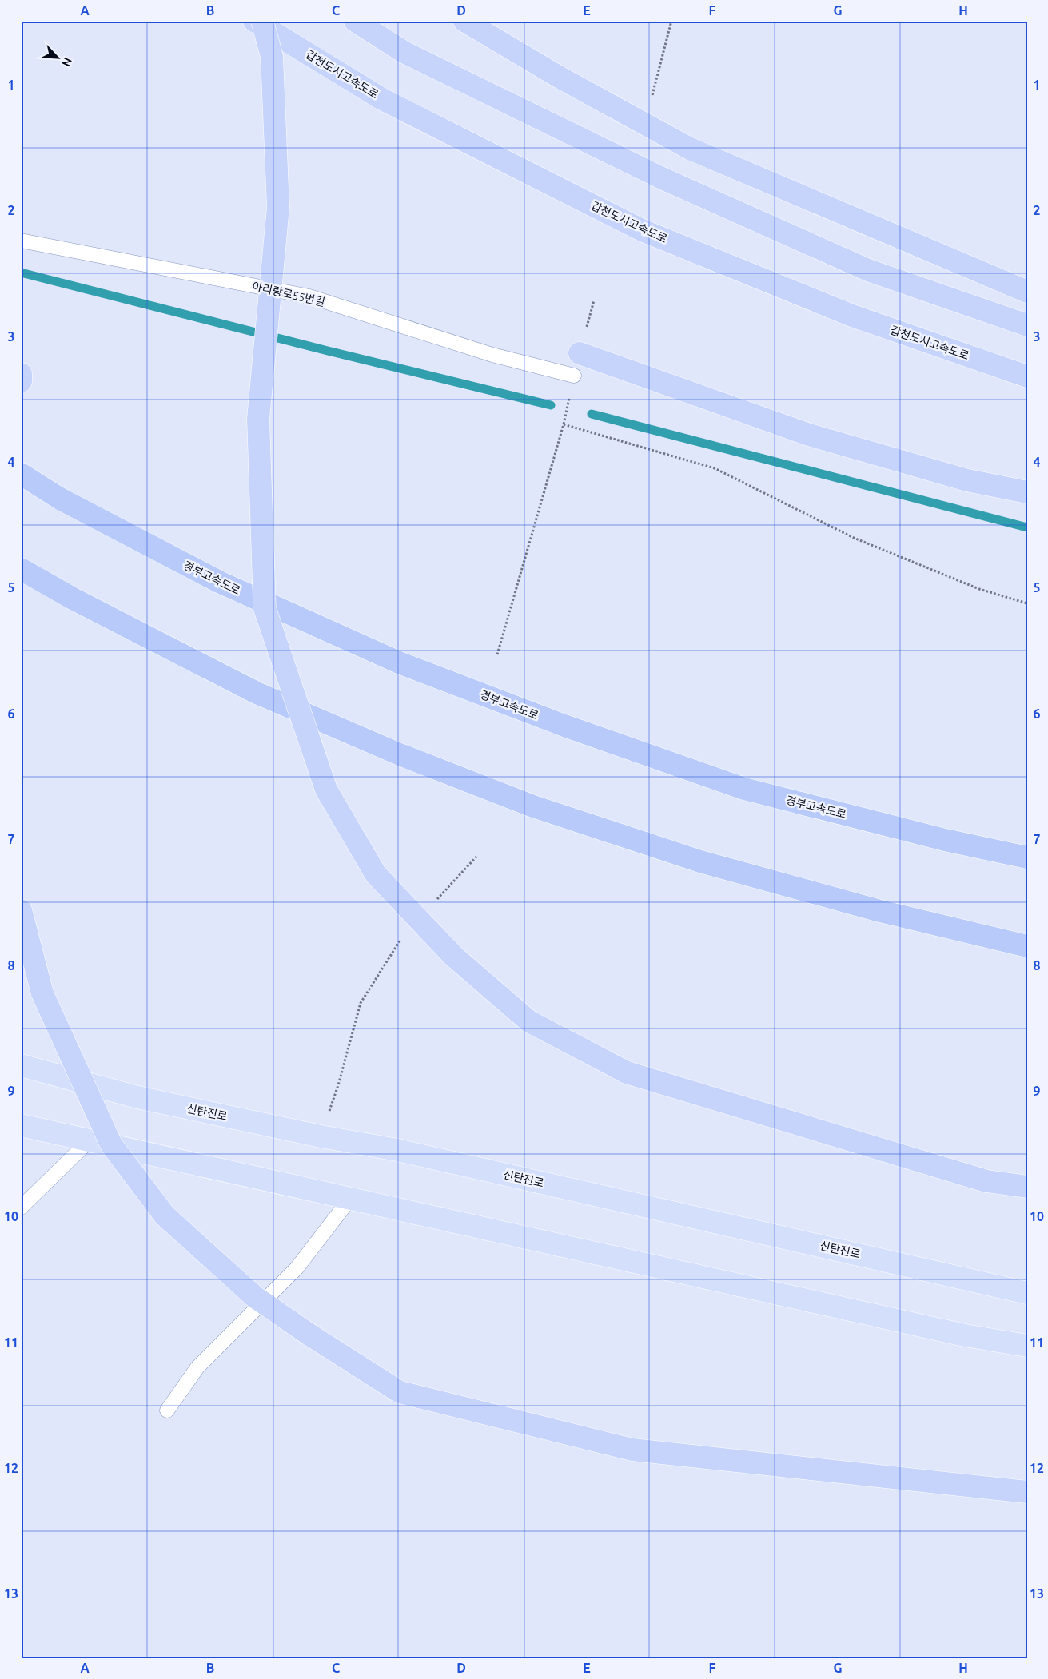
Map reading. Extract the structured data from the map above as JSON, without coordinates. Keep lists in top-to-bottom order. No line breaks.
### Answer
{"streets":{"highway":["갑천도시고속도로","경부고속도로"],"main road":["신탄진로"],"lane":["아리랑로55번길"]},"north":"bottom right","grid":{"columns":["A","B","C","D","E","F","G","H"],"rows":["1","2","3","4","5","6","7","8","9","10","11","12","13"]}}
